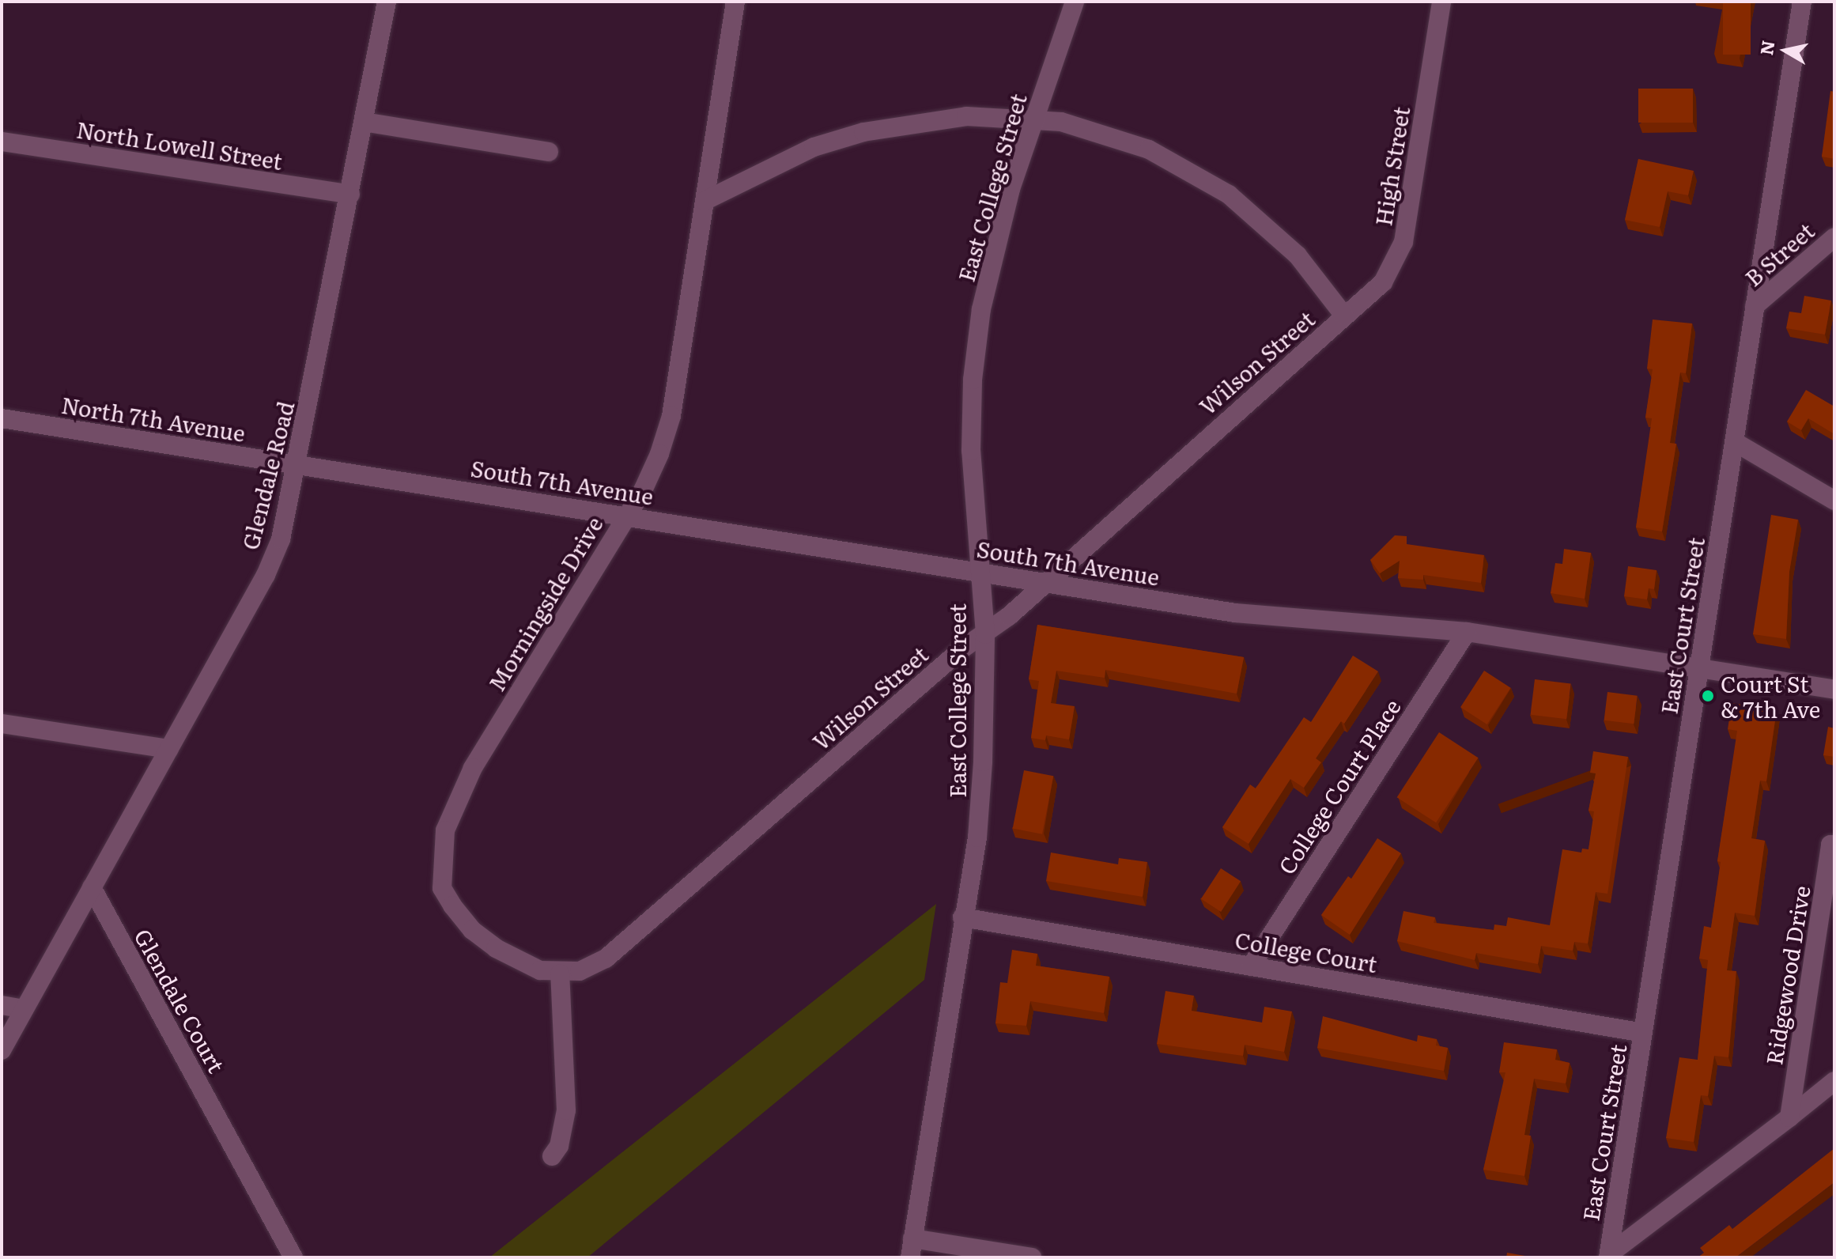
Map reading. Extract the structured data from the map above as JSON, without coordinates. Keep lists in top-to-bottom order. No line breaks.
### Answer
{"streets":{"street":["North Lowell Street","High Street","East College Street","B Street","Wilson Street","North 7th Avenue","Glendale Road","South 7th Avenue","Morningside Drive","East Court Street","College Court Place","College Court","Ridgewood Drive","Glendale Court"]},"crossings":[["North Lowell Street","Glendale Road"],["High Street","Wilson Street"],["East College Street","Wilson Street"],["East College Street","South 7th Avenue"],["East College Street","College Court"],["B Street","East Court Street"],["Wilson Street","South 7th Avenue"],["Wilson Street","Morningside Drive"],["North 7th Avenue","Glendale Road"],["North 7th Avenue","South 7th Avenue"],["Glendale Road","South 7th Avenue"],["Glendale Road","Glendale Court"],["South 7th Avenue","Morningside Drive"],["South 7th Avenue","East Court Street"],["South 7th Avenue","College Court Place"],["East Court Street","College Court"],["College Court Place","College Court"]],"places":["Court St & 7th Ave"],"north":"left"}
